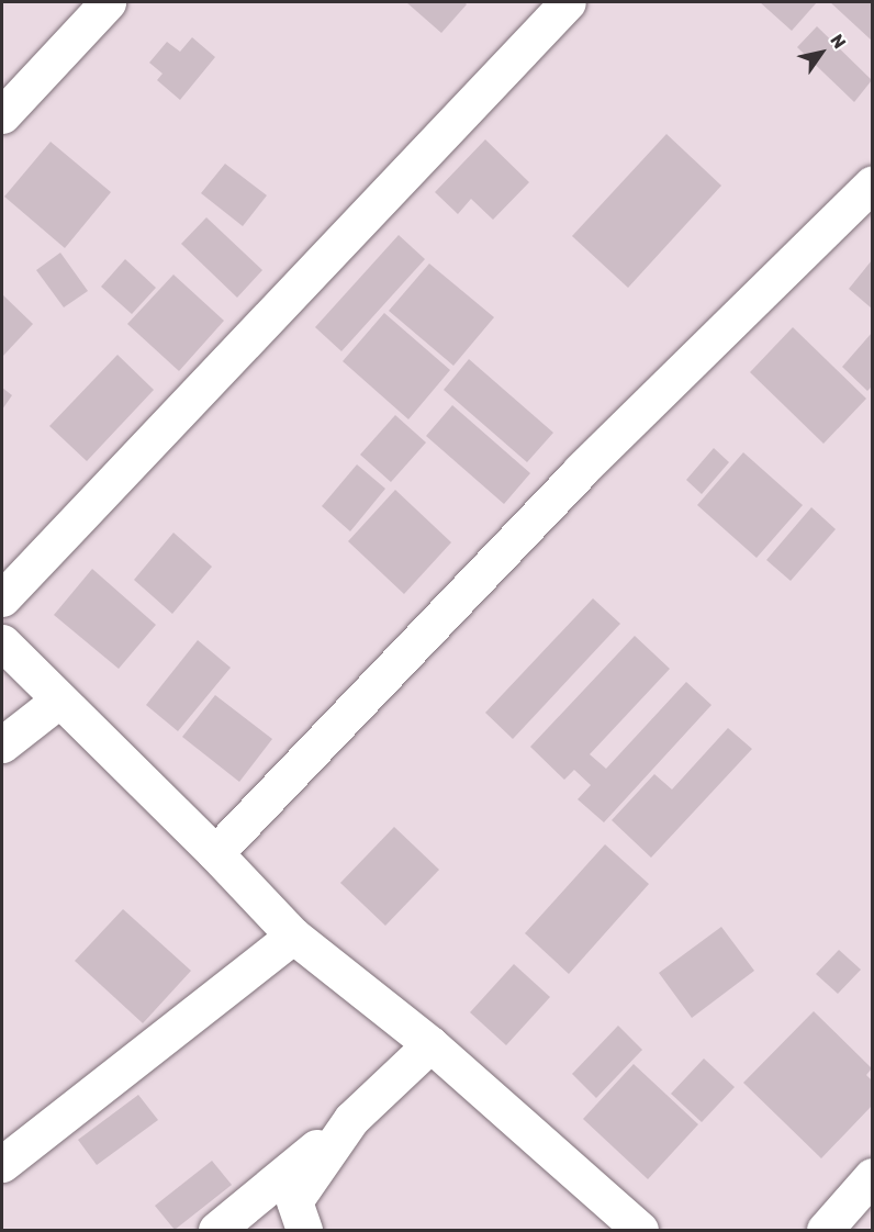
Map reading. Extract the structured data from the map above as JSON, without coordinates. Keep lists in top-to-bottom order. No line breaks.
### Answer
{"north":"top right"}
